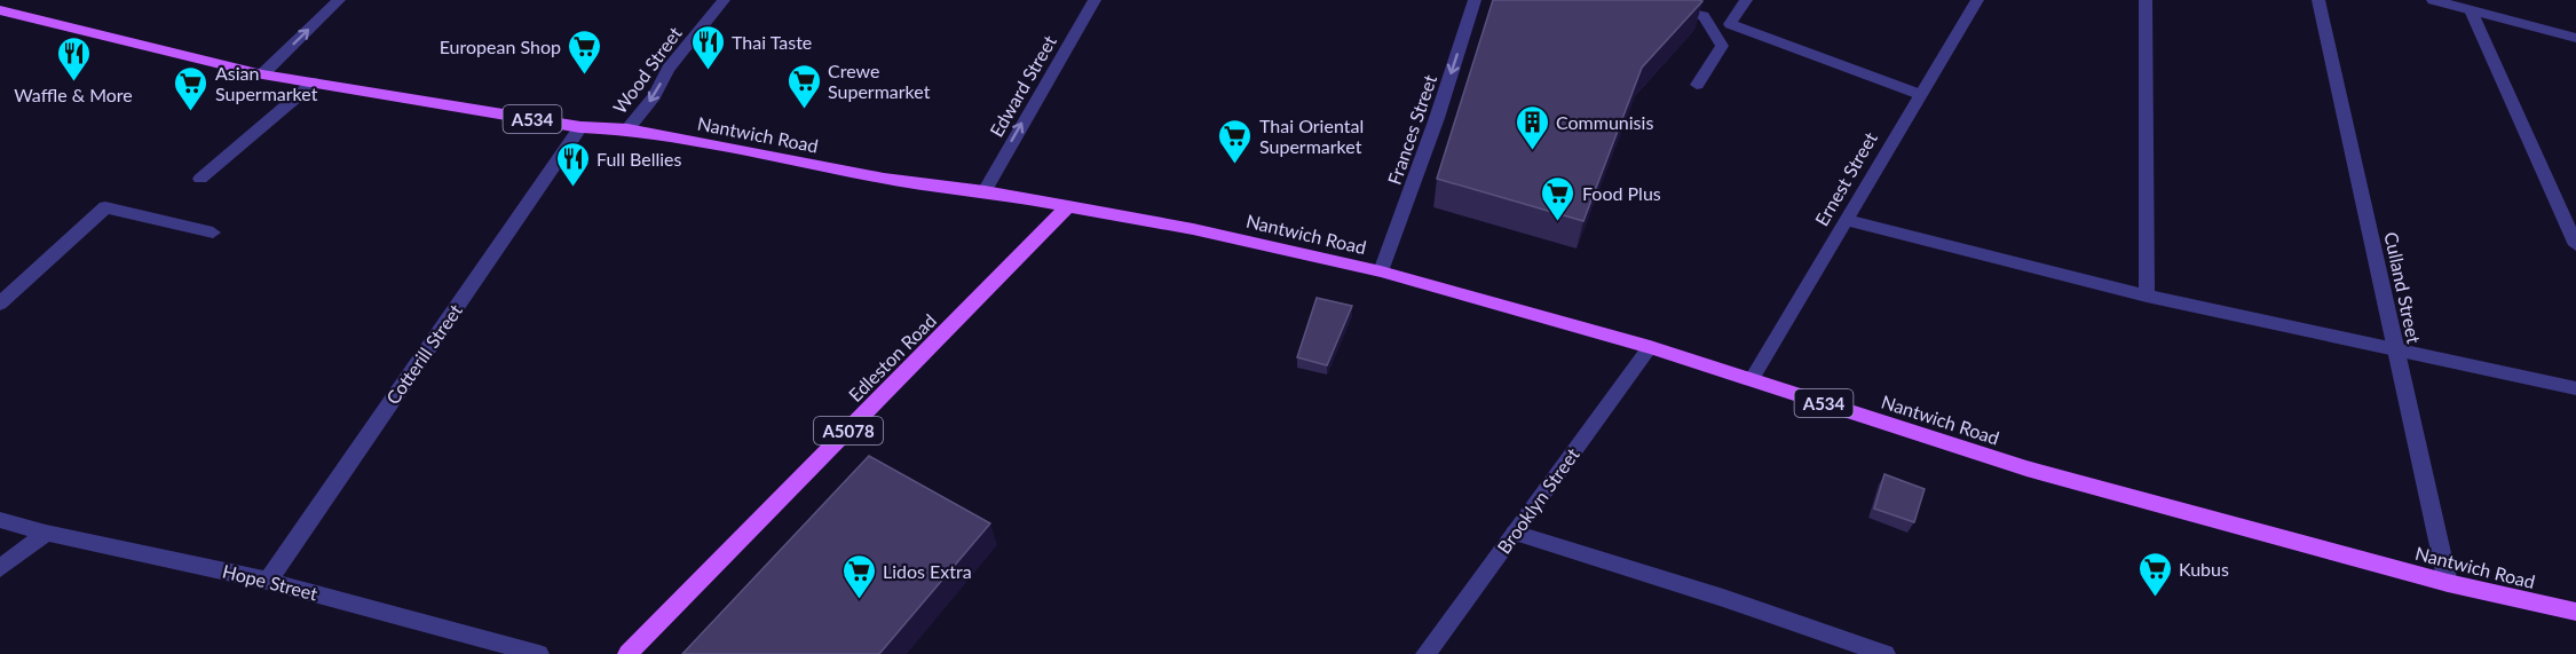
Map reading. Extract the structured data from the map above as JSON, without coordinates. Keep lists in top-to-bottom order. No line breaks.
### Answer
{"streets":{"main road":["A534","Nantwich Road","Edleston Road","A5078"],"street":["Wood Street","Edward Street","Frances Street","Ernest Street","Culland Street","Cotterill Street","Brooklyn Street","Hope Street"]},"crossings":[["Wood Street","Nantwich Road"],["Edward Street","Nantwich Road"],["Frances Street","Nantwich Road"],["Nantwich Road","Ernest Street"],["Nantwich Road","Culland Street"],["Nantwich Road","Cotterill Street"],["Nantwich Road","Edleston Road"],["Nantwich Road","Brooklyn Street"],["Cotterill Street","Hope Street"]],"one_way":["Wood Street","Edward Street","Frances Street"],"places":{"restaurant":["Thai Taste","Waffle & More","Full Bellies"],"supermarket":["European Shop","Crewe Supermarket","Asian Supermarket","Thai Oriental Supermarket","Food Plus","Kubus","Lidos Extra"],"building":["Communisis"]}}
